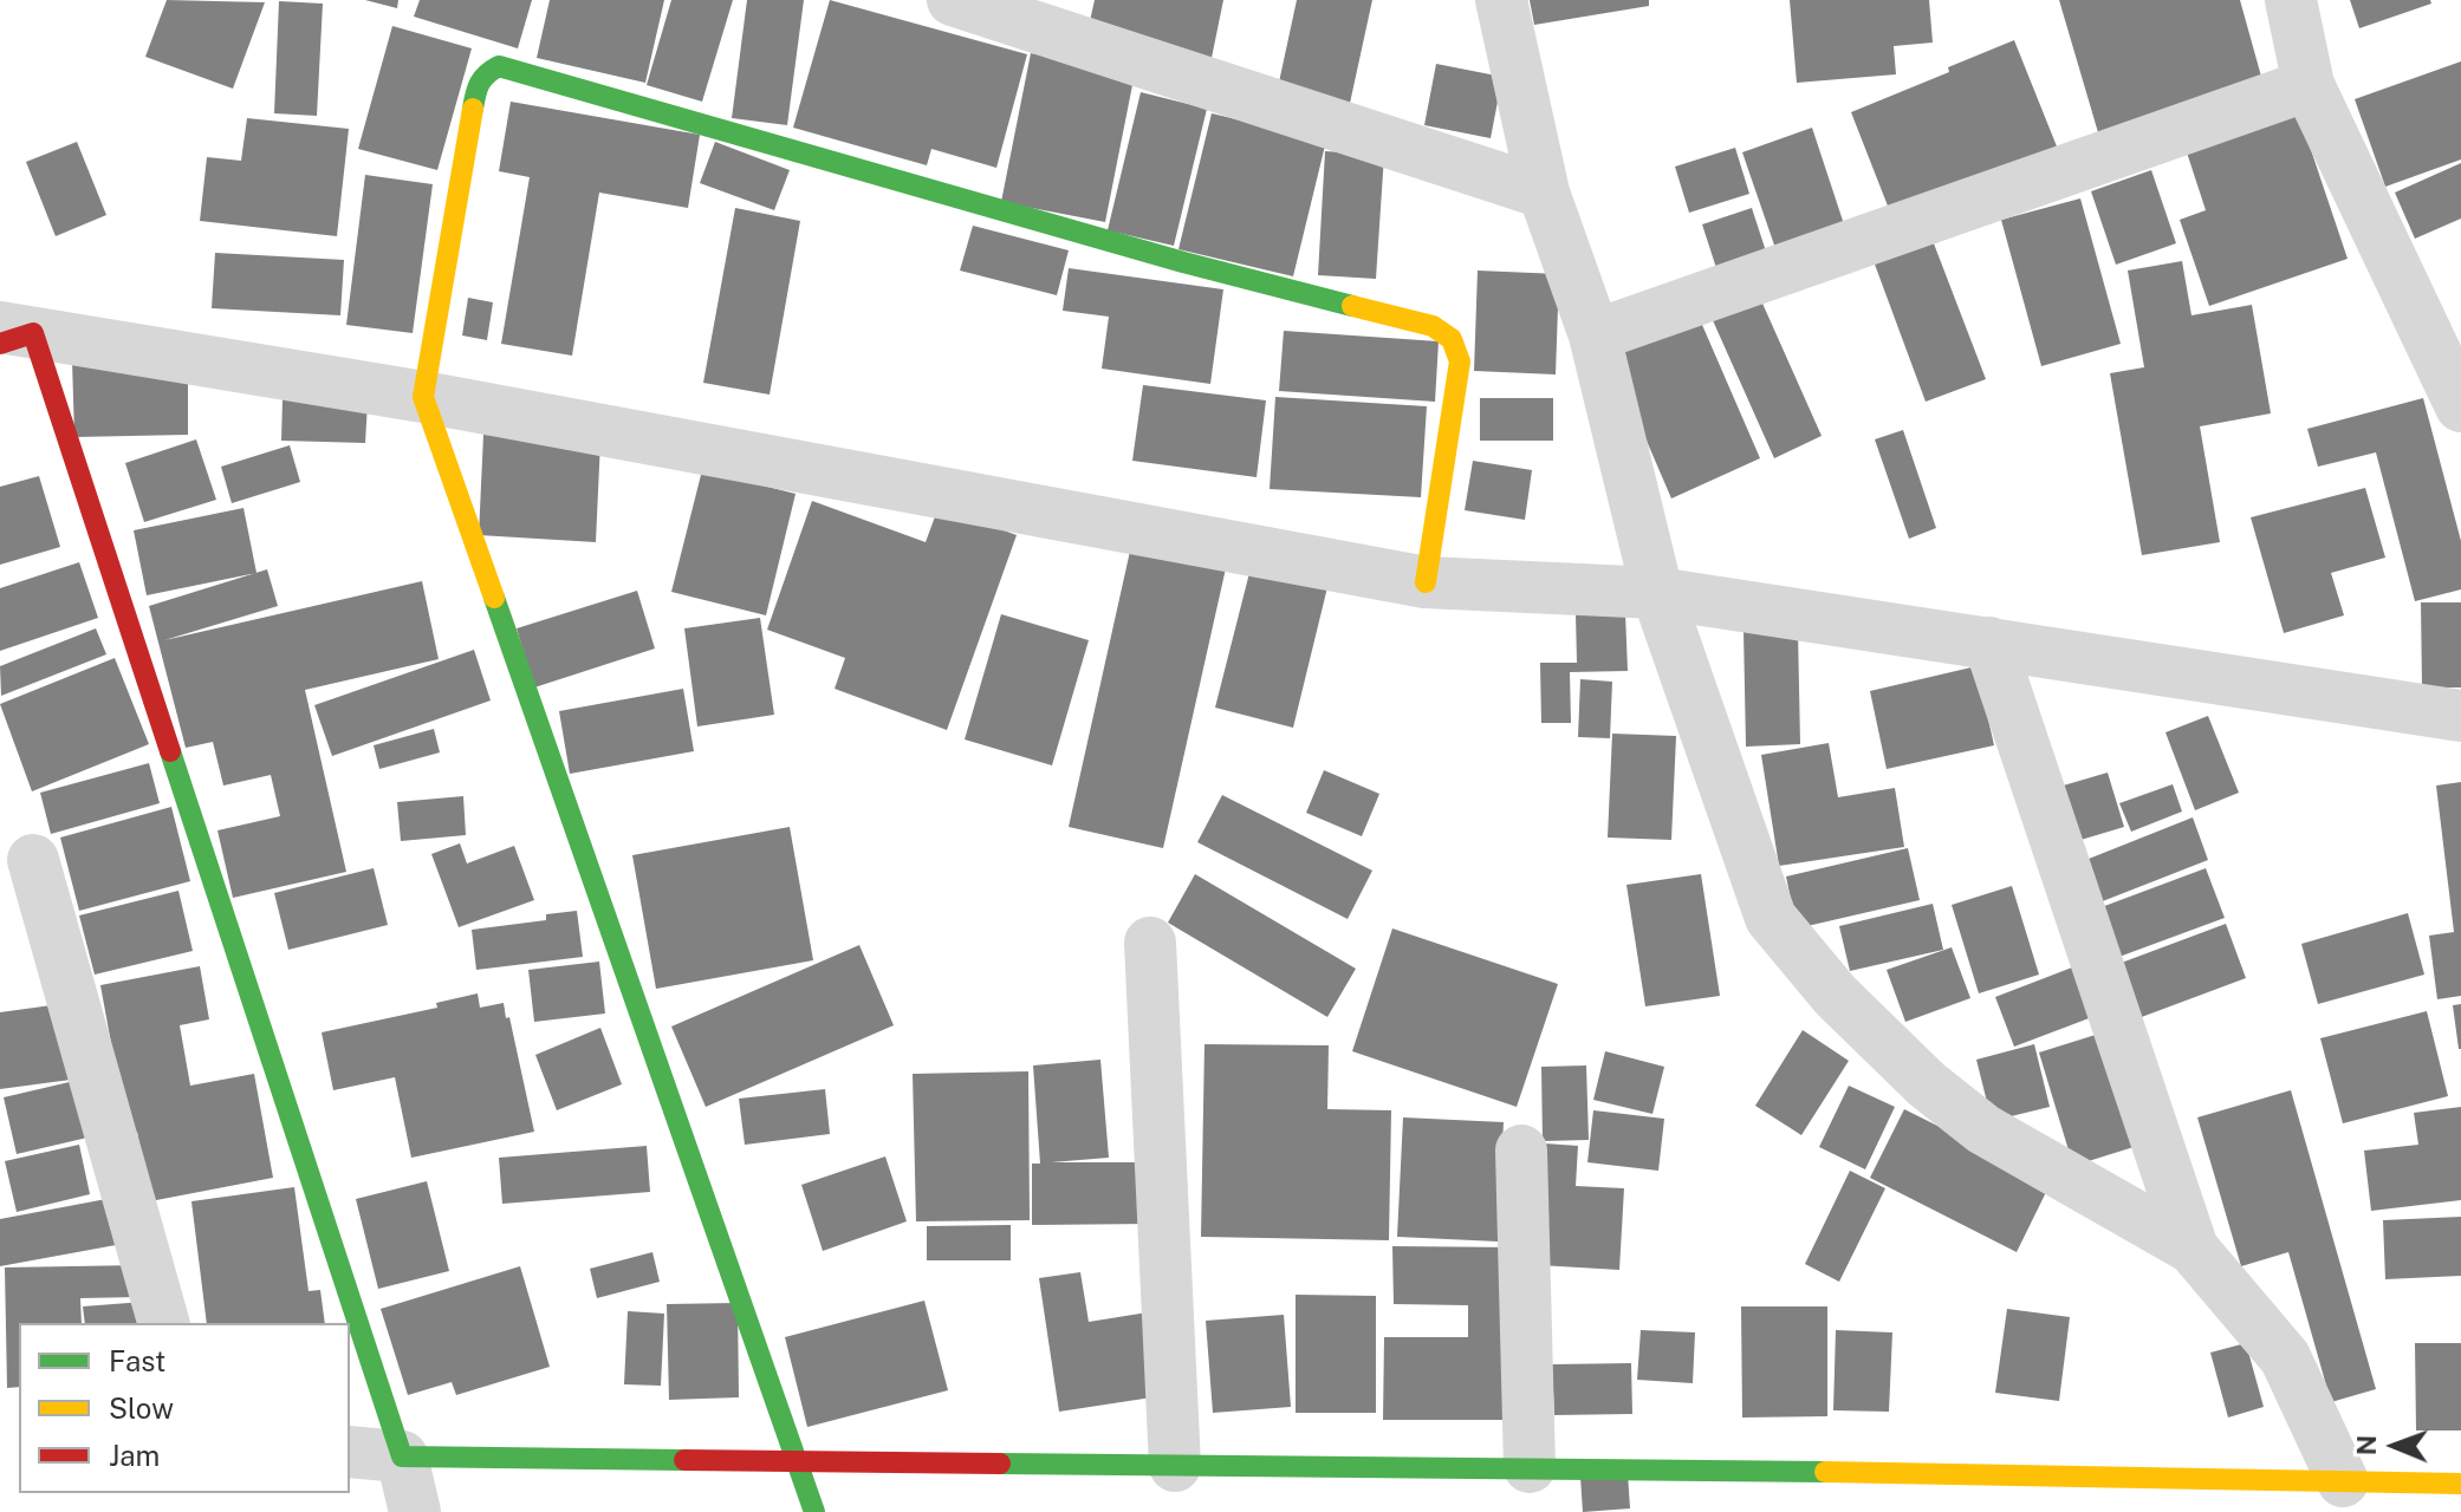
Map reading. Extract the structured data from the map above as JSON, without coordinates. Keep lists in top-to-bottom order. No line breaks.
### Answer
{"legend":["Fast","Slow","Jam"],"north":"left"}
